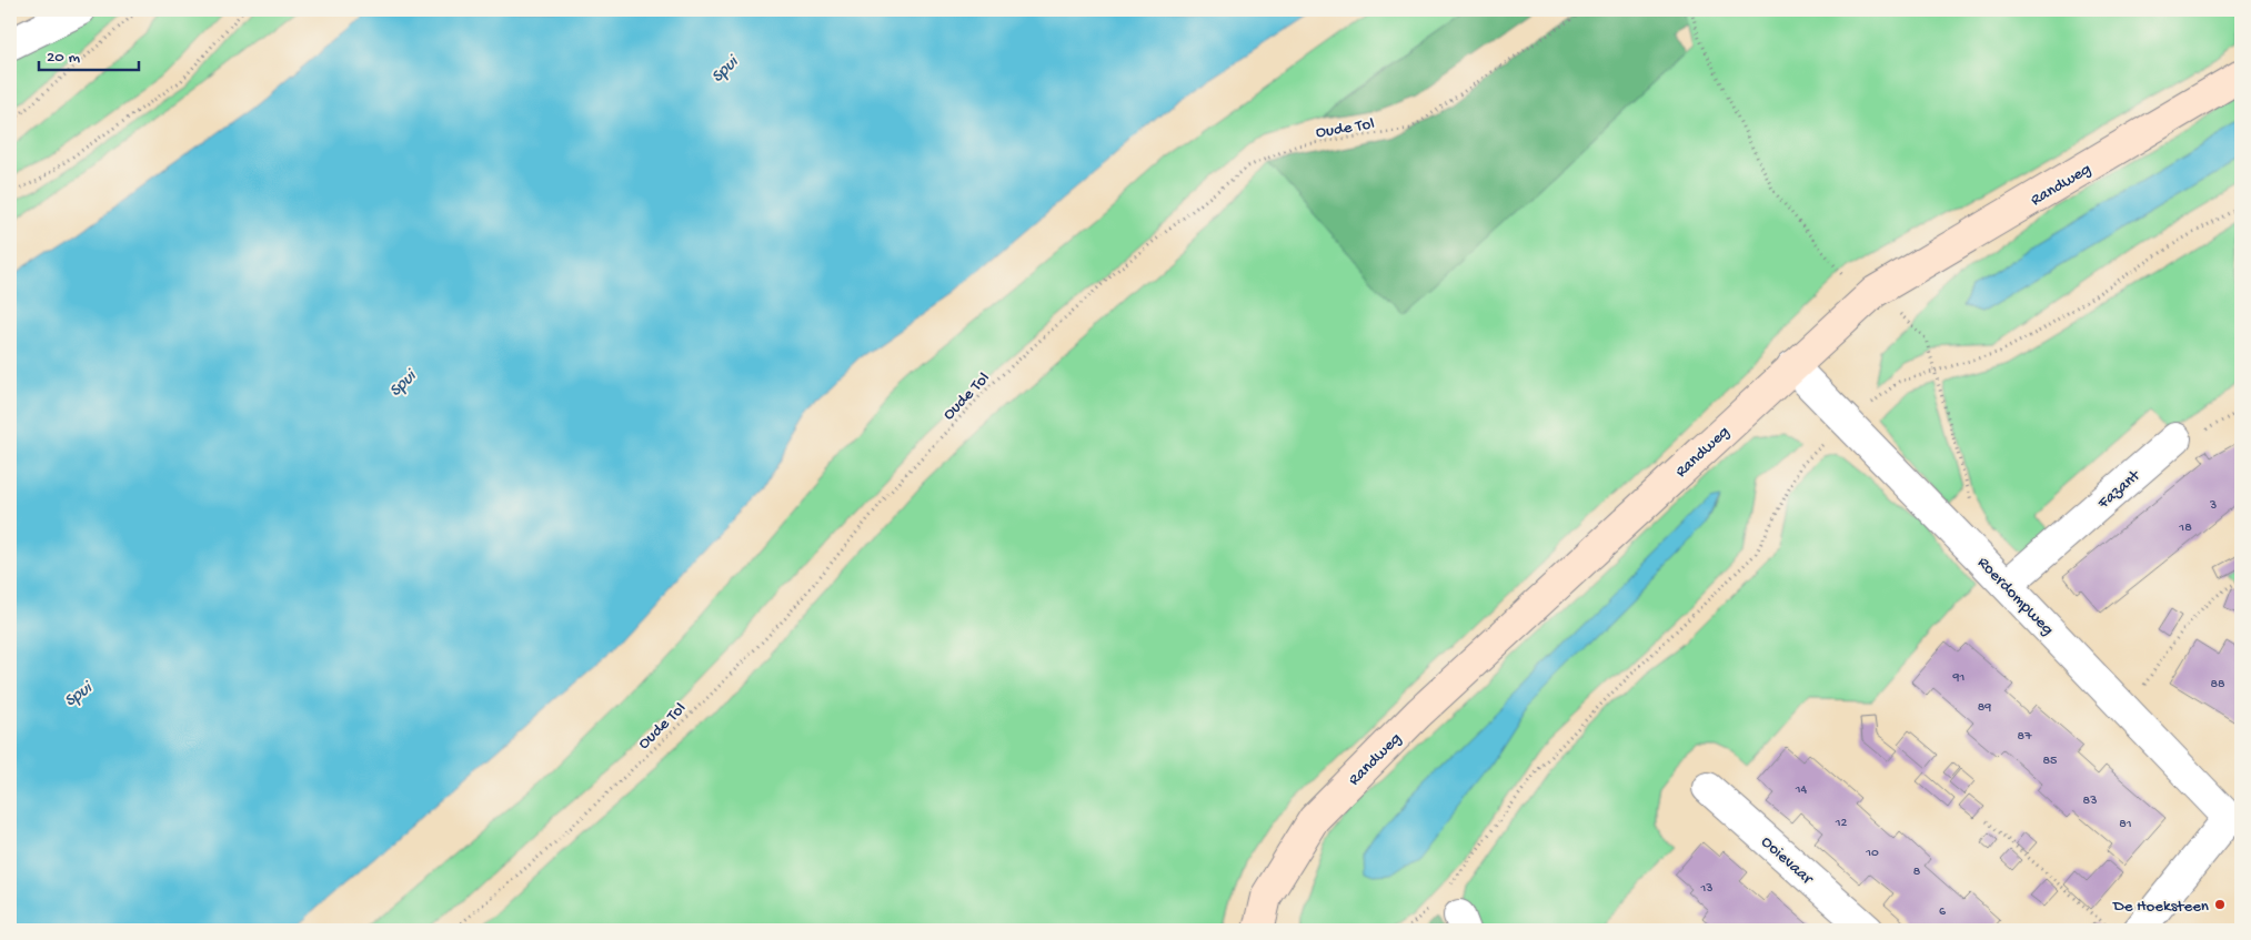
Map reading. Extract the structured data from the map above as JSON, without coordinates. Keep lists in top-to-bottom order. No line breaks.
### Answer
{"streets":{"street":["Randweg","Fazant","Roerdompweg","Ooievaar"],"path":["Oude Tol"]},"crossings":[["Randweg","Roerdompweg"],["Fazant","Roerdompweg"]],"water":["Spui"],"places":["De Hoeksteen"],"house_numbers":["3","18","91","88","89","87","85","14","83","12","81","10","8","13","6"],"scale_bar":"20 m"}
